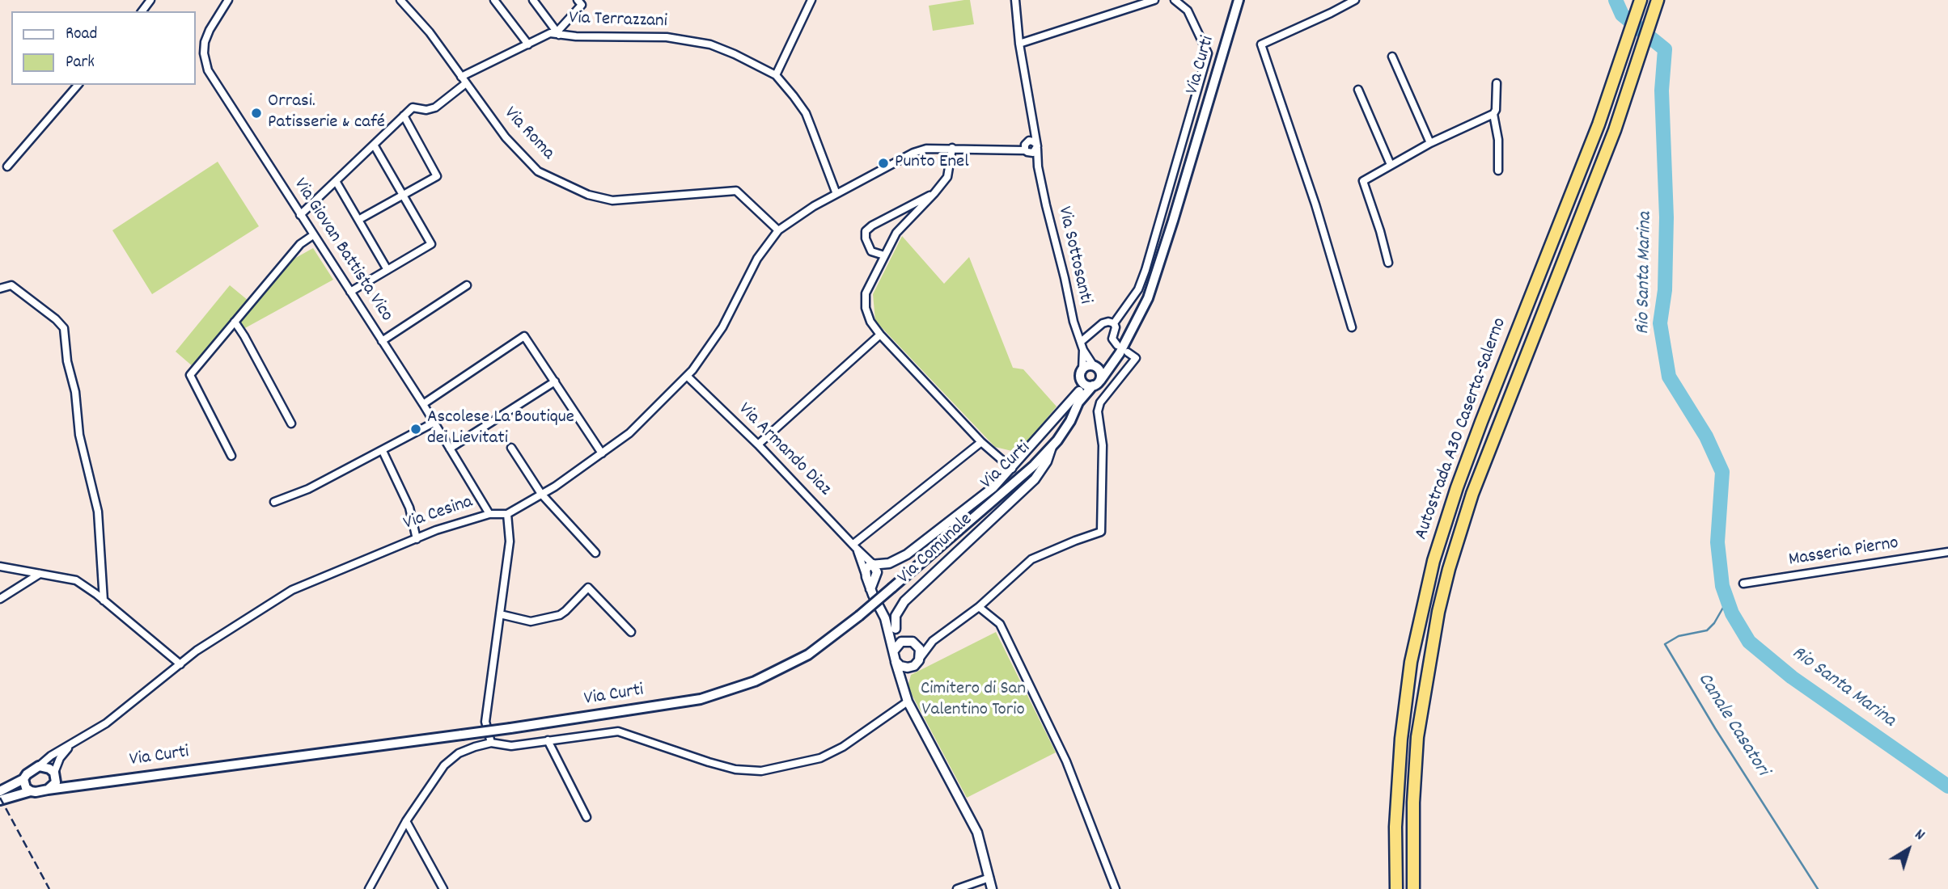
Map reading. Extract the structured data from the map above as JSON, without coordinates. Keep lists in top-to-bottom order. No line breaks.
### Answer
{"streets":{"highway":["Autostrada A30 Caserta-Salerno"],"main road":["Via Curti","Via Cesina"],"street":["Via Terrazzani","Via Roma","Via Giovan Battista Vico","Via Sottosanti","Via Armando Diaz","Via Comunale","Masseria Pierno"]},"crossings":[["Via Terrazzani","Via Roma"],["Via Curti","Via Sottosanti"],["Via Curti","Via Armando Diaz"],["Via Curti","Via Cesina"],["Via Curti","Via Comunale"],["Via Giovan Battista Vico","Via Cesina"]],"water":["Rio Santa Marina","Canale Casatori"],"parks":["Cimitero di San Valentino Torio"],"places":["Orrasi. Patisserie & café","Punto Enel","Ascolese La Boutique dei Lievitati"],"legend":["Road","Park"],"north":"top right"}
